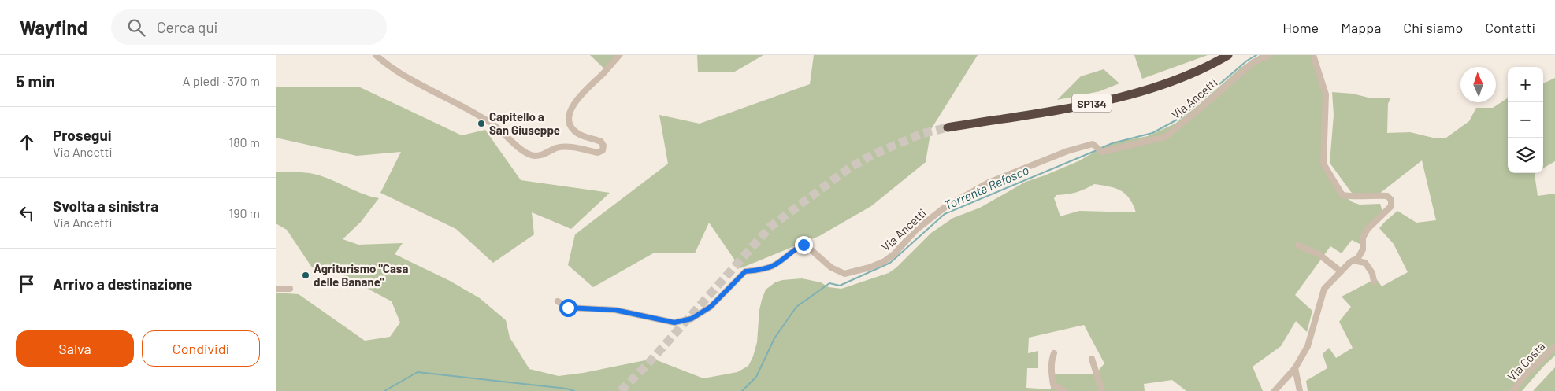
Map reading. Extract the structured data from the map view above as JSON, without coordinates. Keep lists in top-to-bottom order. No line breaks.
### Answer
{"streets":{"highway":["SP134"],"street":["Via Ancetti","Via Costa"]},"water":["Torrente Refosco"],"places":["Capitello a San Giuseppe","Agriturismo \"Casa delle Banane\""],"north":"top","page":{"header":"Wayfind","search":"Cerca qui","nav":["Home","Mappa","Chi siamo","Contatti"],"heading":["5 min","A piedi · 370 m"],"map_buttons":["+","−"],"list":[["Prosegui","Via Ancetti","180 m"],["Svolta a sinistra","Via Ancetti","190 m"],"Arrivo a destinazione"],"buttons":["Salva","Condividi"]}}
